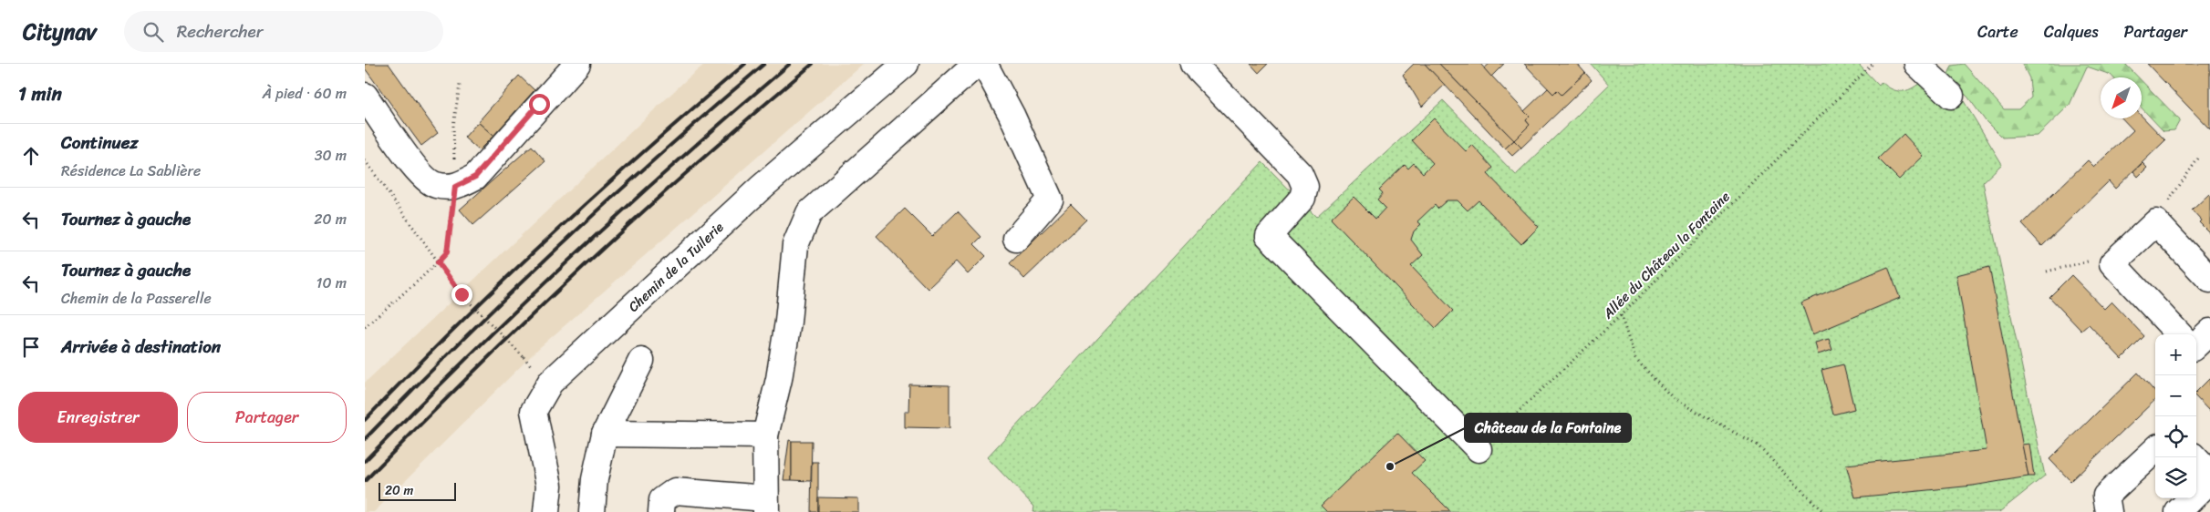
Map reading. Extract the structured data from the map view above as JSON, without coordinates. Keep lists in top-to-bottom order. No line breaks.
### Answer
{"streets":{"street":["Chemin de la Tuilerie"],"path":["Allée du Château la Fontaine"]},"places":["Château de la Fontaine"],"scale_bar":"20 m","north":"bottom left","page":{"header":"Citynav","search":"Rechercher","nav":["Carte","Calques","Partager"],"heading":["1 min","À pied · 60 m"],"list":[["Continuez","Résidence La Sablière","30 m"],["Tournez à gauche","20 m"],["Tournez à gauche","Chemin de la Passerelle","10 m"],"Arrivée à destination"],"map_buttons":["+","−"],"buttons":["Enregistrer","Partager"],"scale":"20 m"}}
